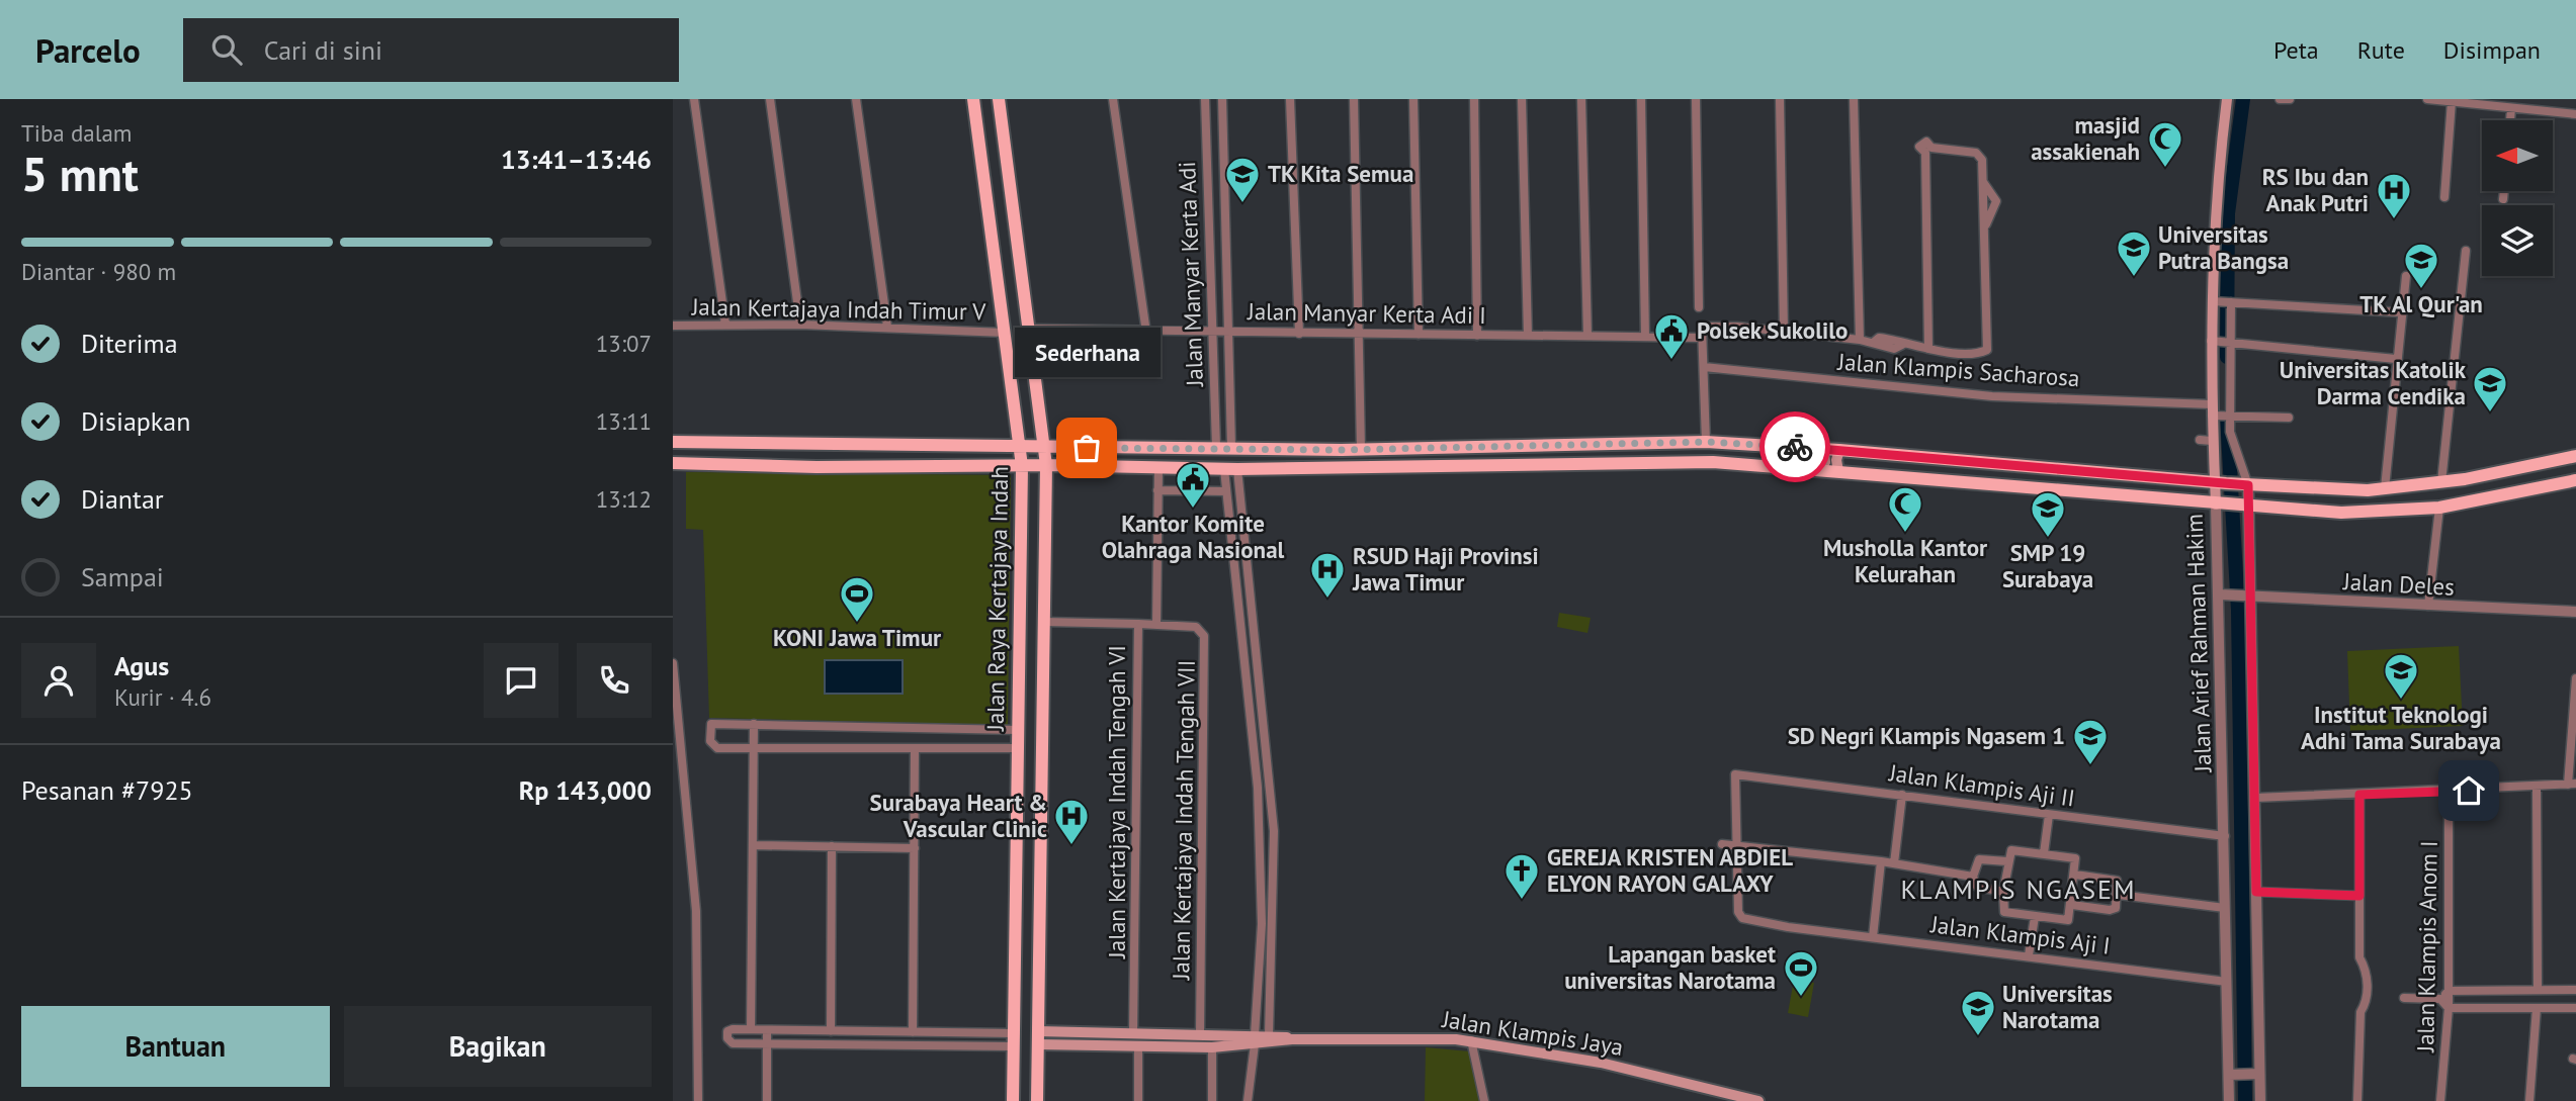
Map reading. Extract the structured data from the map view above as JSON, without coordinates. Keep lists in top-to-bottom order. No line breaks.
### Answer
{"streets":{"main road":["Jalan Raya Kertajaya Indah","Jalan Arief Rahman Hakim","Jalan Klampis Jaya"],"street":["Jalan Manyar Kerta Adi","Jalan Kertajaya Indah Timur V","Jalan Manyar Kerta Adi I","Jalan Klampis Sacharosa","Jalan Deles","Jalan Klampis Aji II","Jalan Kertajaya Indah Tengah VI","Jalan Kertajaya Indah Tengah VII","Jalan Klampis Aji I","Jalan Klampis Anom I"]},"crossings":[["Jalan Manyar Kerta Adi","Jalan Manyar Kerta Adi I"],["Jalan Kertajaya Indah Timur V","Jalan Raya Kertajaya Indah"],["Jalan Manyar Kerta Adi I","Jalan Raya Kertajaya Indah"],["Jalan Klampis Sacharosa","Jalan Arief Rahman Hakim"],["Jalan Deles","Jalan Arief Rahman Hakim"],["Jalan Raya Kertajaya Indah","Jalan Kertajaya Indah Tengah VI"],["Jalan Arief Rahman Hakim","Jalan Klampis Aji II"],["Jalan Arief Rahman Hakim","Jalan Klampis Aji I"],["Jalan Klampis Aji II","Jalan Klampis Aji I"],["Jalan Kertajaya Indah Tengah VI","Jalan Kertajaya Indah Tengah VII"]],"districts":["KLAMPIS NGASEM"],"places":{"mosque":["masjid assakienah","Musholla Kantor Kelurahan"],"school or university":["TK Kita Semua","Universitas Putra Bangsa","TK Al Qur'an","Universitas Katolik Darma Cendika","SMP 19 Surabaya","Institut Teknologi Adhi Tama Surabaya","SD Negri Klampis Ngasem 1","Universitas Narotama"],"hospital":["RS Ibu dan Anak Putri","RSUD Haji Provinsi Jawa Timur","Surabaya Heart & Vascular Clinic"],"public building":["Polsek Sukolilo","Kantor Komite Olahraga Nasional"],"other":["Sederhana"],"sports":["KONI Jawa Timur","Lapangan basket universitas Narotama"],"church":["GEREJA KRISTEN ABDIEL ELYON RAYON GALAXY"]},"north":"left","page":{"header":"Parcelo","search":"Cari di sini","nav":["Peta","Rute","Disimpan"],"heading":["5 mnt","Tiba dalam","13:41–13:46"],"panel":["Agus","Kurir · 4.6","Pesanan #7925","Rp 143,000"],"bar":"Diantar · 980 m","list":[["Diterima","13:07"],["Disiapkan","13:11"],["Diantar","13:12"],"Sampai"],"bubble":"Sederhana","buttons":["Bantuan","Bagikan"]}}
